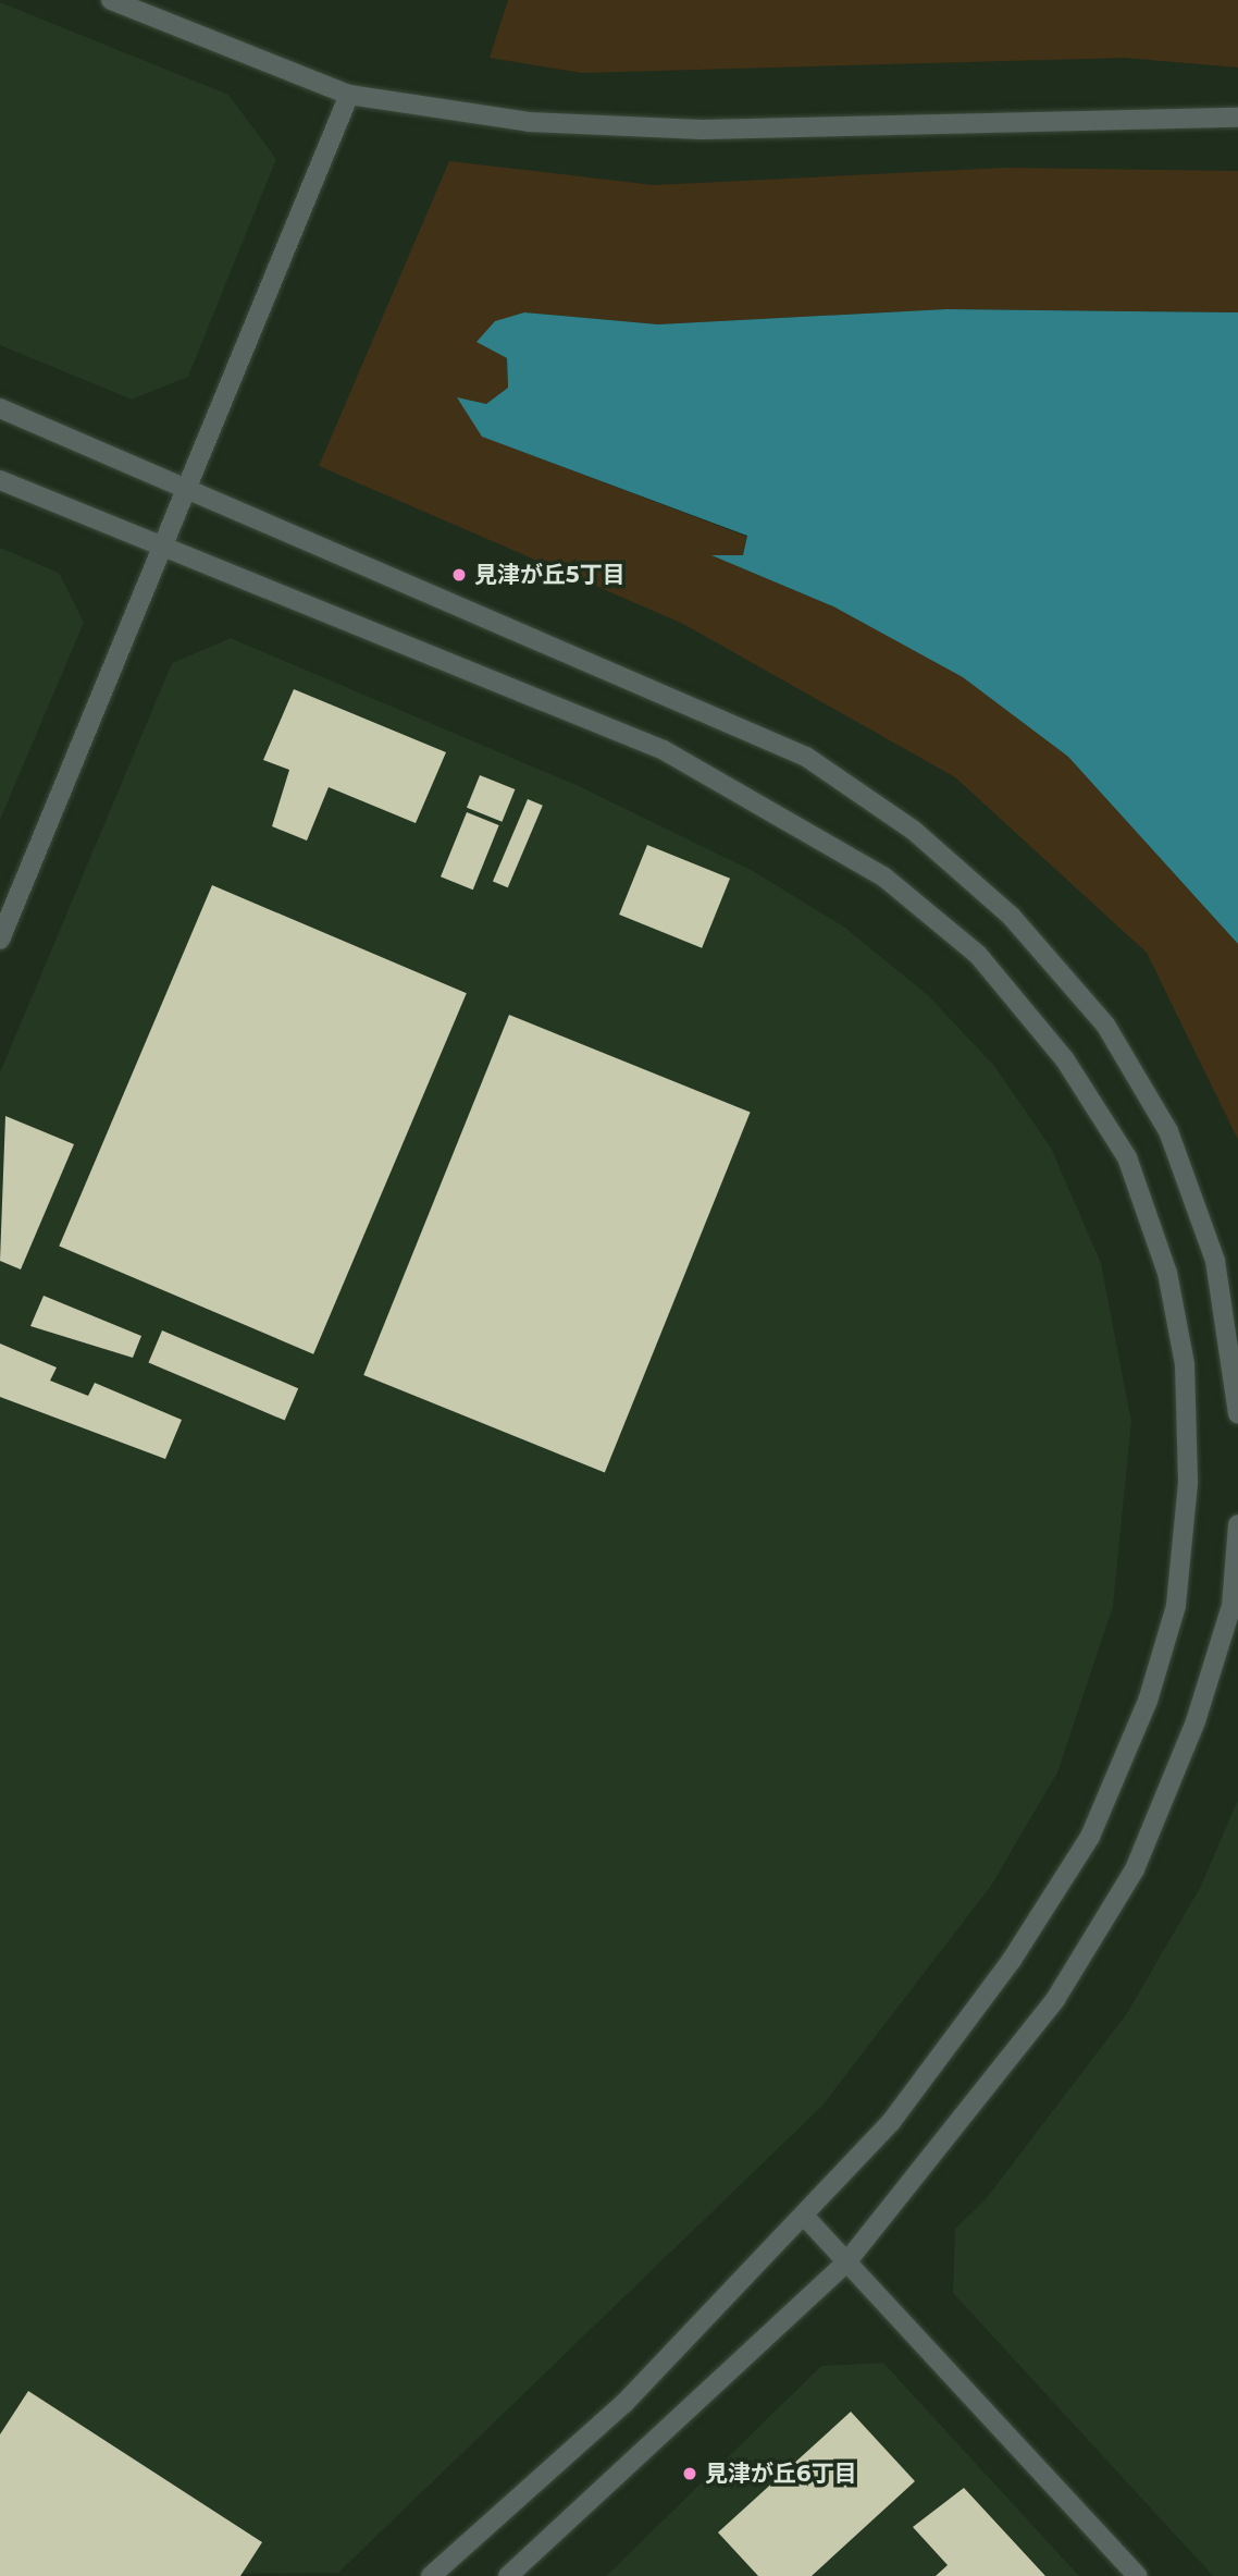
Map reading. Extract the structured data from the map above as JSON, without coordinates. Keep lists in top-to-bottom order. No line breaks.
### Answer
{"places":["見津が丘5丁目","見津が丘6丁目"]}
